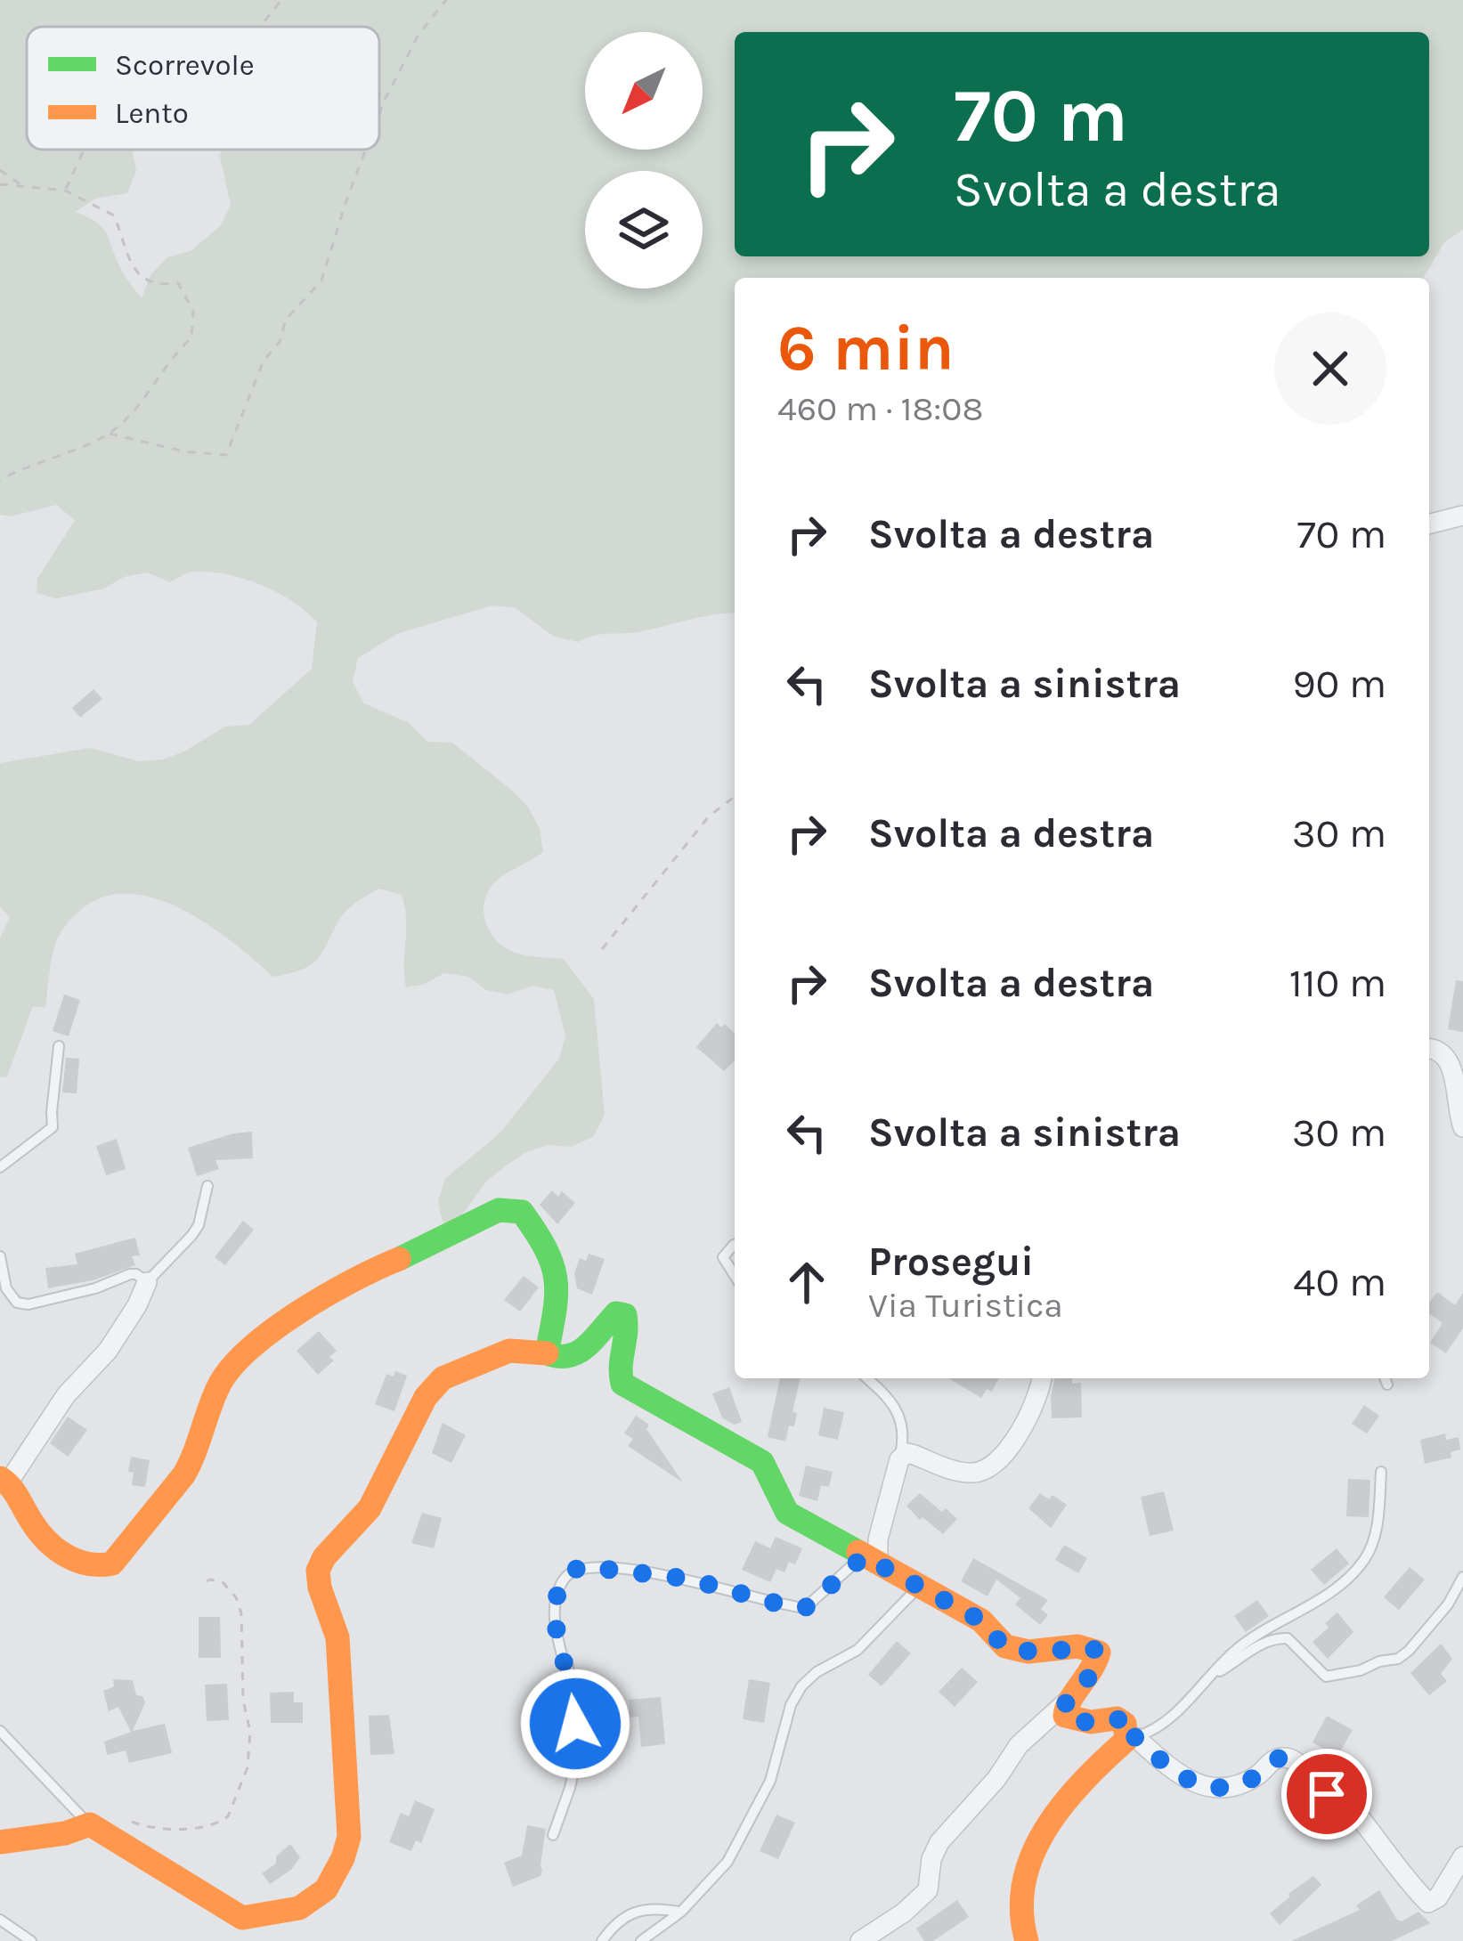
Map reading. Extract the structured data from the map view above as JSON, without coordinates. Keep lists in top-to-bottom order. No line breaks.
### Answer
{"legend":["Scorrevole","Lento"],"north":"bottom left","page":{"turn":["70 m","Svolta a destra"],"heading":["6 min","460 m · 18:08"],"list":[{"name":"Svolta a destra","value":"70 m"},{"name":"Svolta a sinistra","value":"90 m"},{"name":"Svolta a destra","value":"30 m"},{"name":"Svolta a destra","value":"110 m"},{"name":"Svolta a sinistra","value":"30 m"},{"name":"Prosegui","note":"Via Turistica","value":"40 m"}]}}
